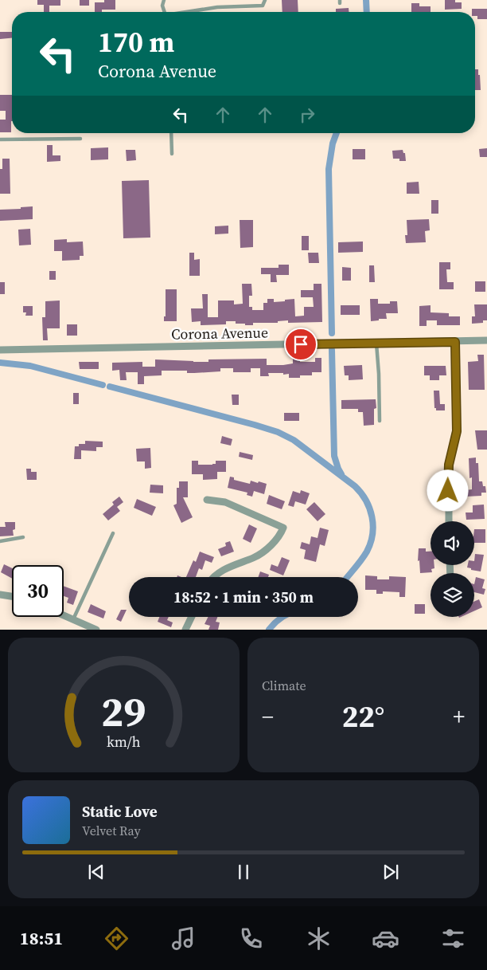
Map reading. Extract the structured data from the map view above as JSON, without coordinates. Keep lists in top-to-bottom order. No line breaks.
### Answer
{"streets":{"street":["Corona Avenue"]},"page":{"turn":["170 m","Corona Avenue"],"limit":"30","trip":"18:52 · 1 min · 350 m","tile":"Climate","heat":["−","22°","+"],"song":["Static Love","Velvet Ray"],"tabs":"18:51","gauge":["29","km/h"]}}
